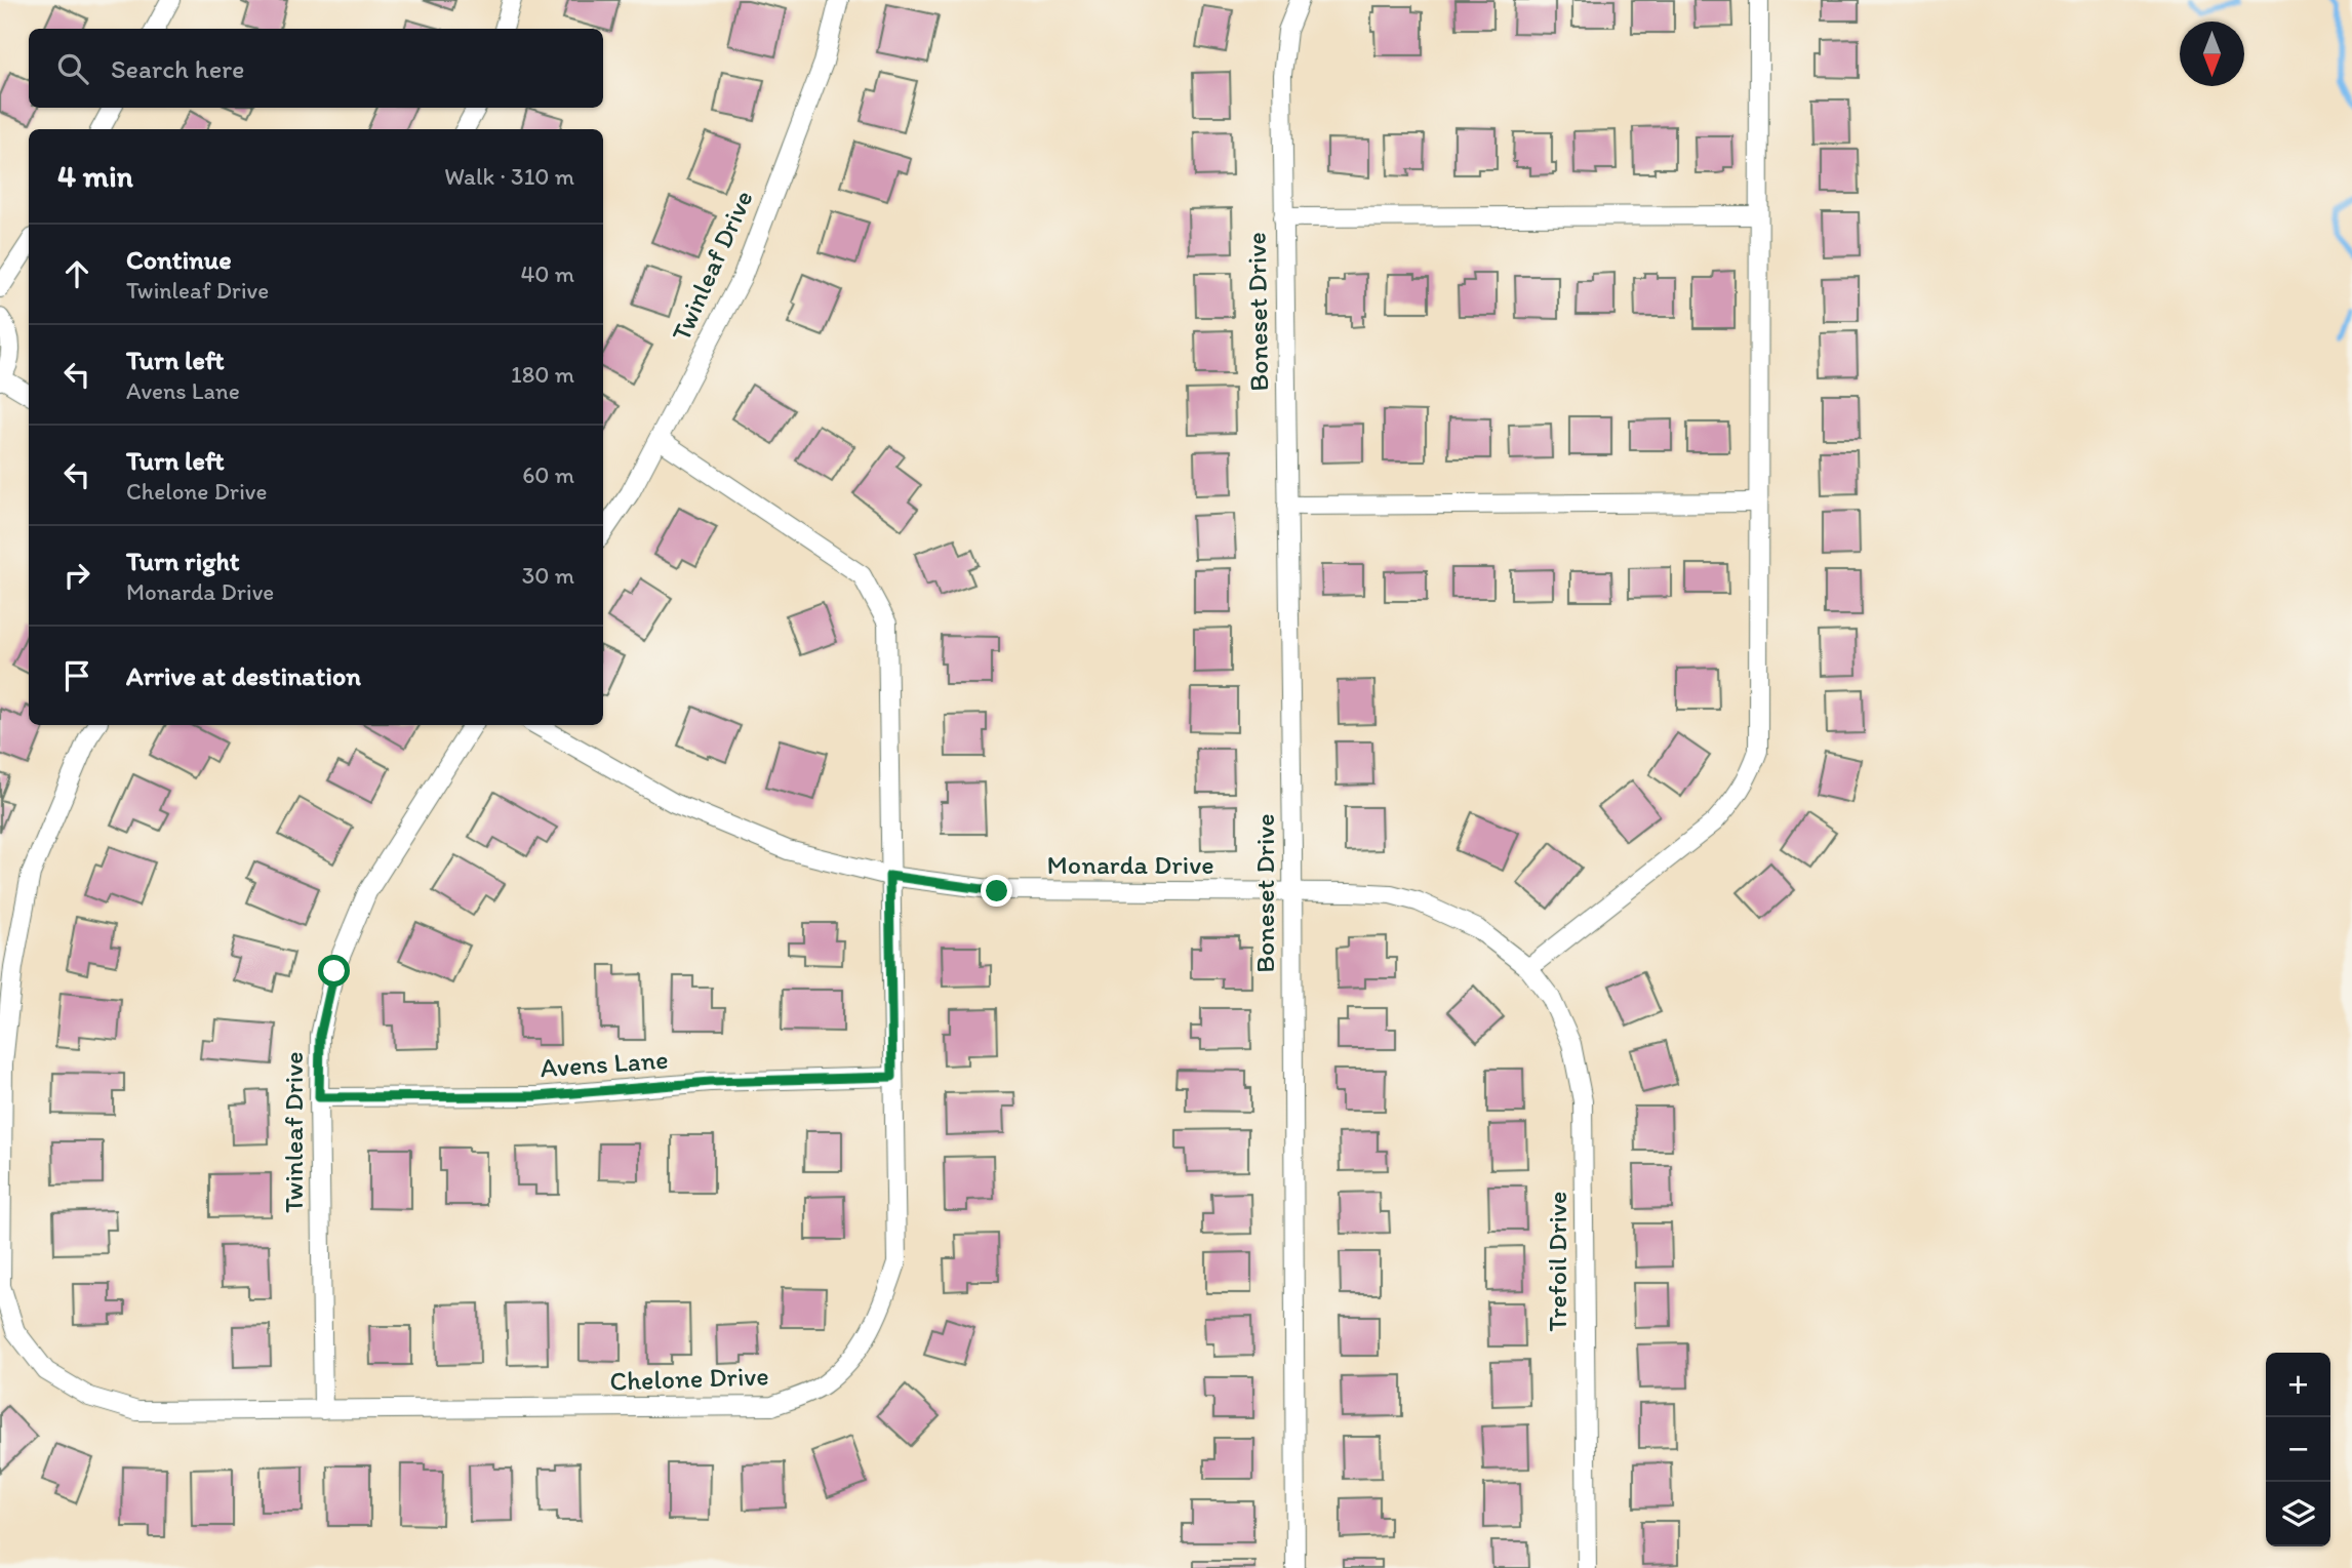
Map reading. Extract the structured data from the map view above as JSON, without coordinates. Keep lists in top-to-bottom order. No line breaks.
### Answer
{"streets":{"street":["Twinleaf Drive","Boneset Drive","Monarda Drive","Avens Lane","Trefoil Drive","Chelone Drive"]},"crossings":[["Twinleaf Drive","Avens Lane"],["Twinleaf Drive","Chelone Drive"],["Boneset Drive","Monarda Drive"],["Monarda Drive","Trefoil Drive"],["Monarda Drive","Chelone Drive"],["Avens Lane","Chelone Drive"]],"north":"bottom","page":{"search":"Search here","heading":["4 min","Walk · 310 m"],"list":[["Continue","Twinleaf Drive","40 m"],["Turn left","Avens Lane","180 m"],["Turn left","Chelone Drive","60 m"],["Turn right","Monarda Drive","30 m"],"Arrive at destination"],"map_buttons":["+","−"]}}
